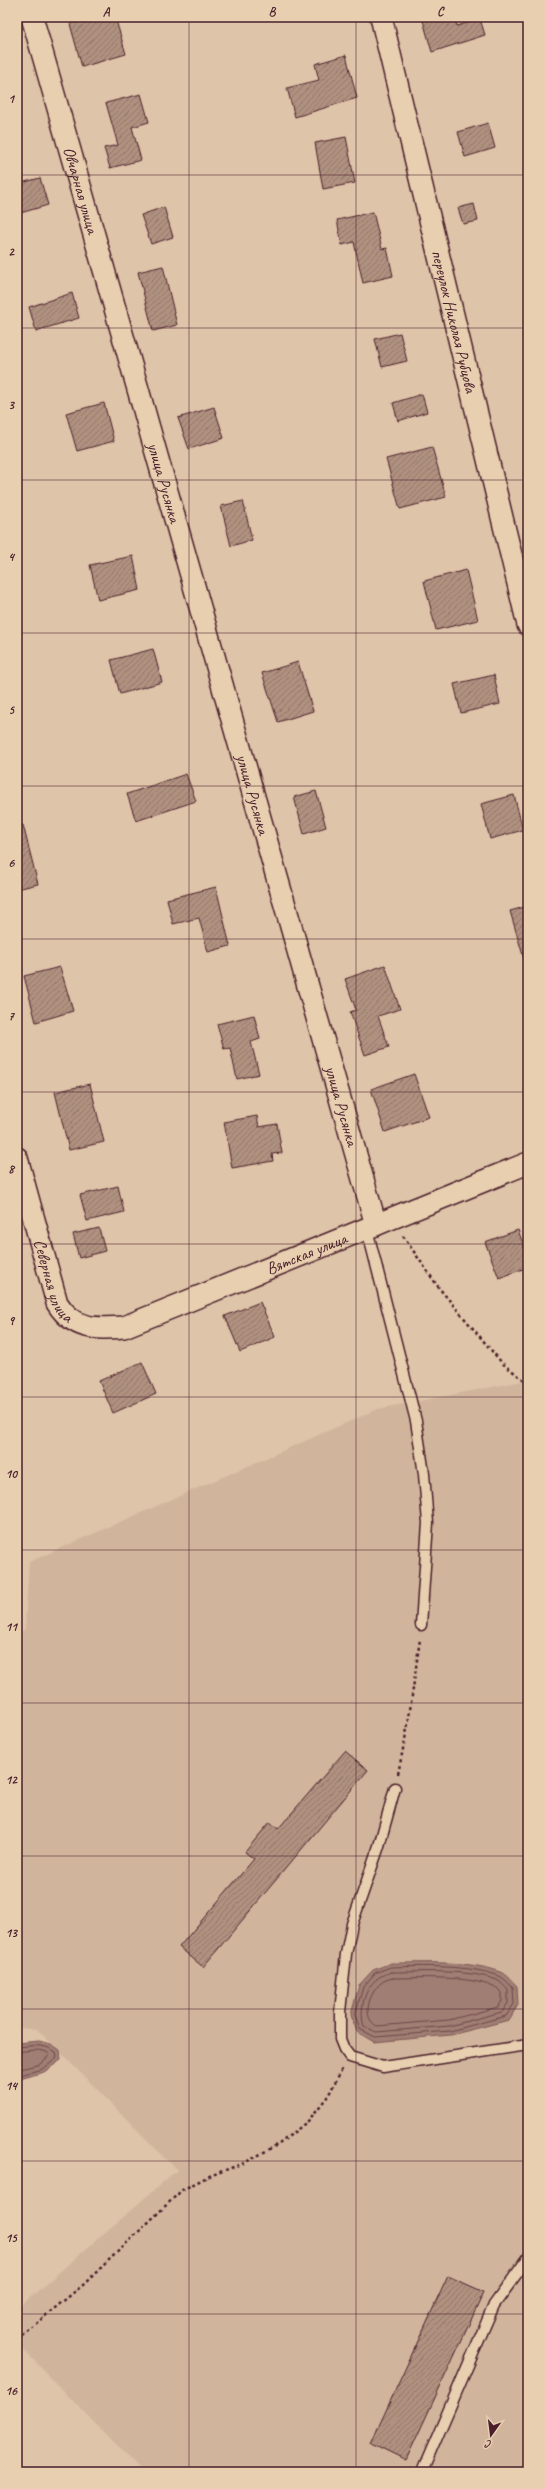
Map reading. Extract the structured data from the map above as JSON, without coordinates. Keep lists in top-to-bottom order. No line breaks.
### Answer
{"streets":{"street":["Овчарная улица","переулок Николая Рубцова","улица Русянка","Вятская улица","Северная улица"]},"crossings":[["Овчарная улица","улица Русянка"],["улица Русянка","Вятская улица"],["Вятская улица","Северная улица"]],"north":"bottom","grid":{"columns":["A","B","C"],"rows":["1","2","3","4","5","6","7","8","9","10","11","12","13","14","15","16"]}}
